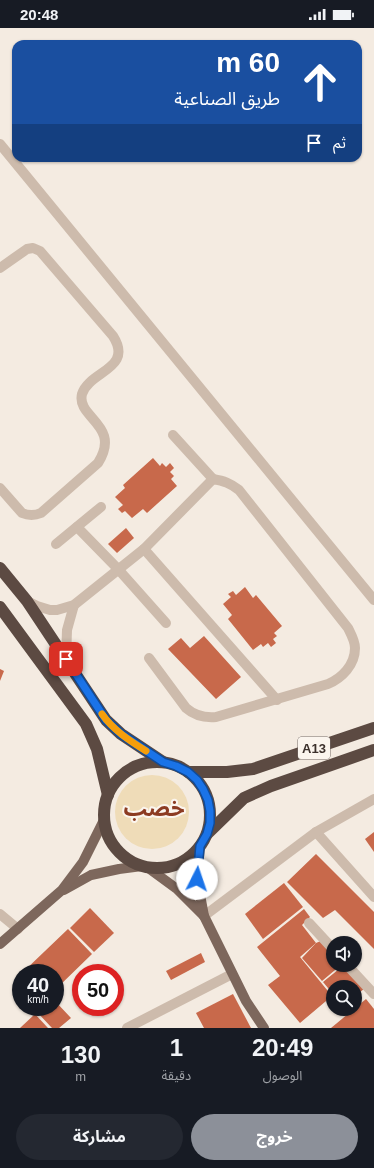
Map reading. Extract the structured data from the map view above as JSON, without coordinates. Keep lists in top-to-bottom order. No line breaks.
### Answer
{"streets":{"highway":["A13"]},"districts":["خصب"],"page":{"status":"20:48","turn":["60 m","طريق الصناعية"],"then":"ثم","speed":"40 km/h","limit":"50","eta":["20:49","الوصول","1","دقيقة","130","m"],"buttons":["خروج","مشاركة"]}}
